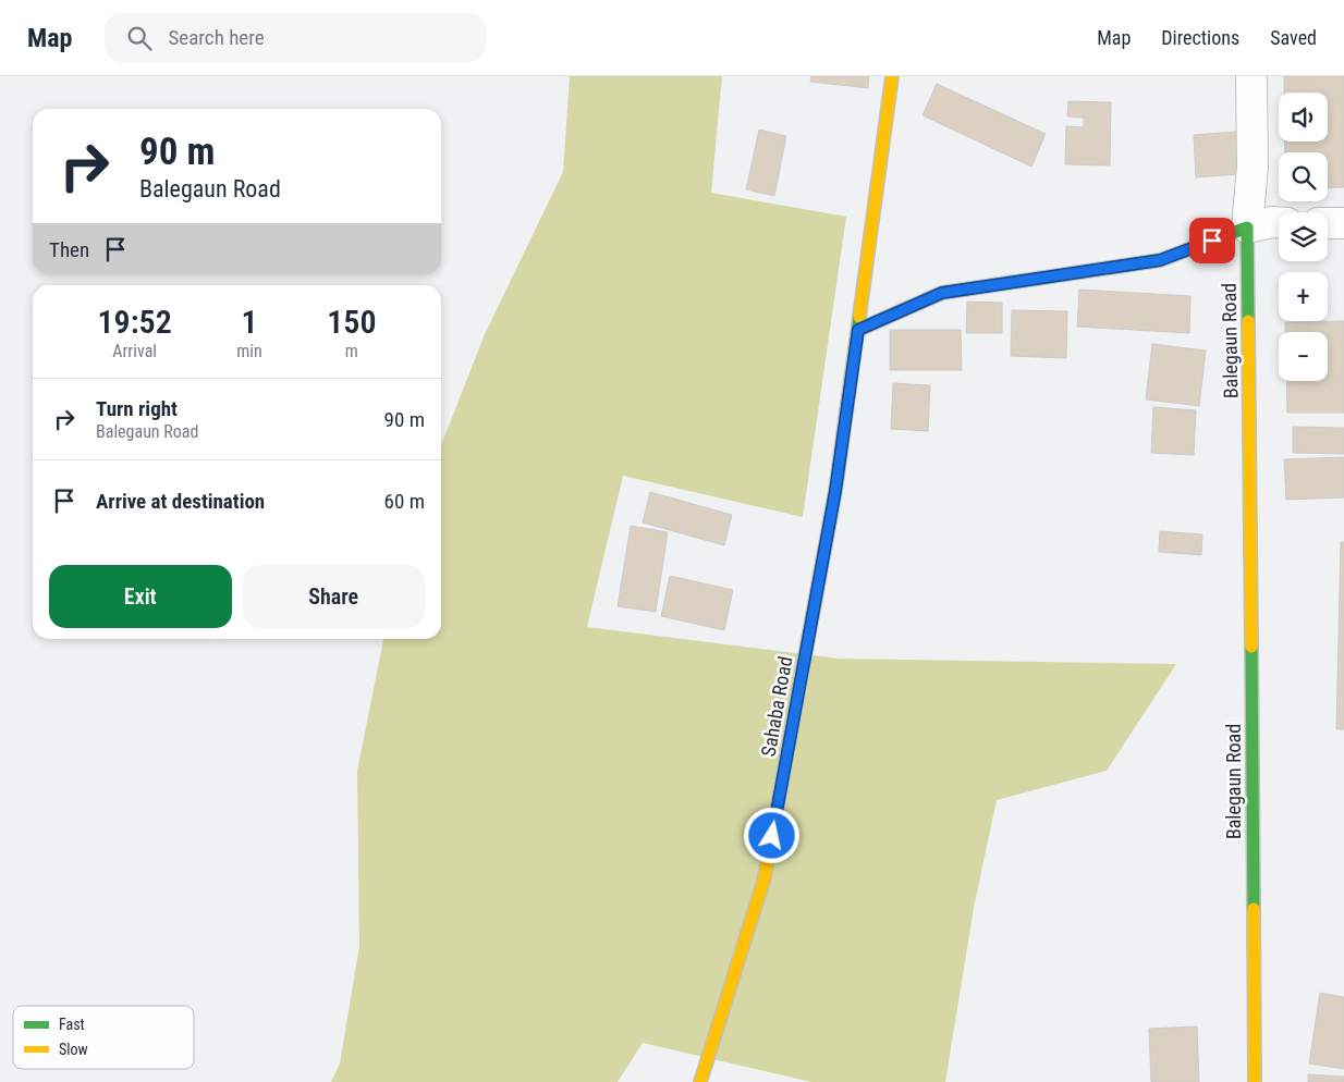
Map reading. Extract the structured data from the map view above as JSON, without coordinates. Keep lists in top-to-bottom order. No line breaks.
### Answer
{"streets":{"street":["Balegaun Road","Sahaba Road"]},"legend":["Fast","Slow"],"page":{"header":"Map","search":"Search here","nav":["Map","Directions","Saved"],"map_buttons":["+","−"],"turn":["90 m","Balegaun Road"],"then":"Then","eta":["19:52","Arrival","1","min","150","m"],"list":[{"name":"Turn right","note":"Balegaun Road","value":"90 m"},{"name":"Arrive at destination","value":"60 m"}],"buttons":["Exit","Share"]}}
